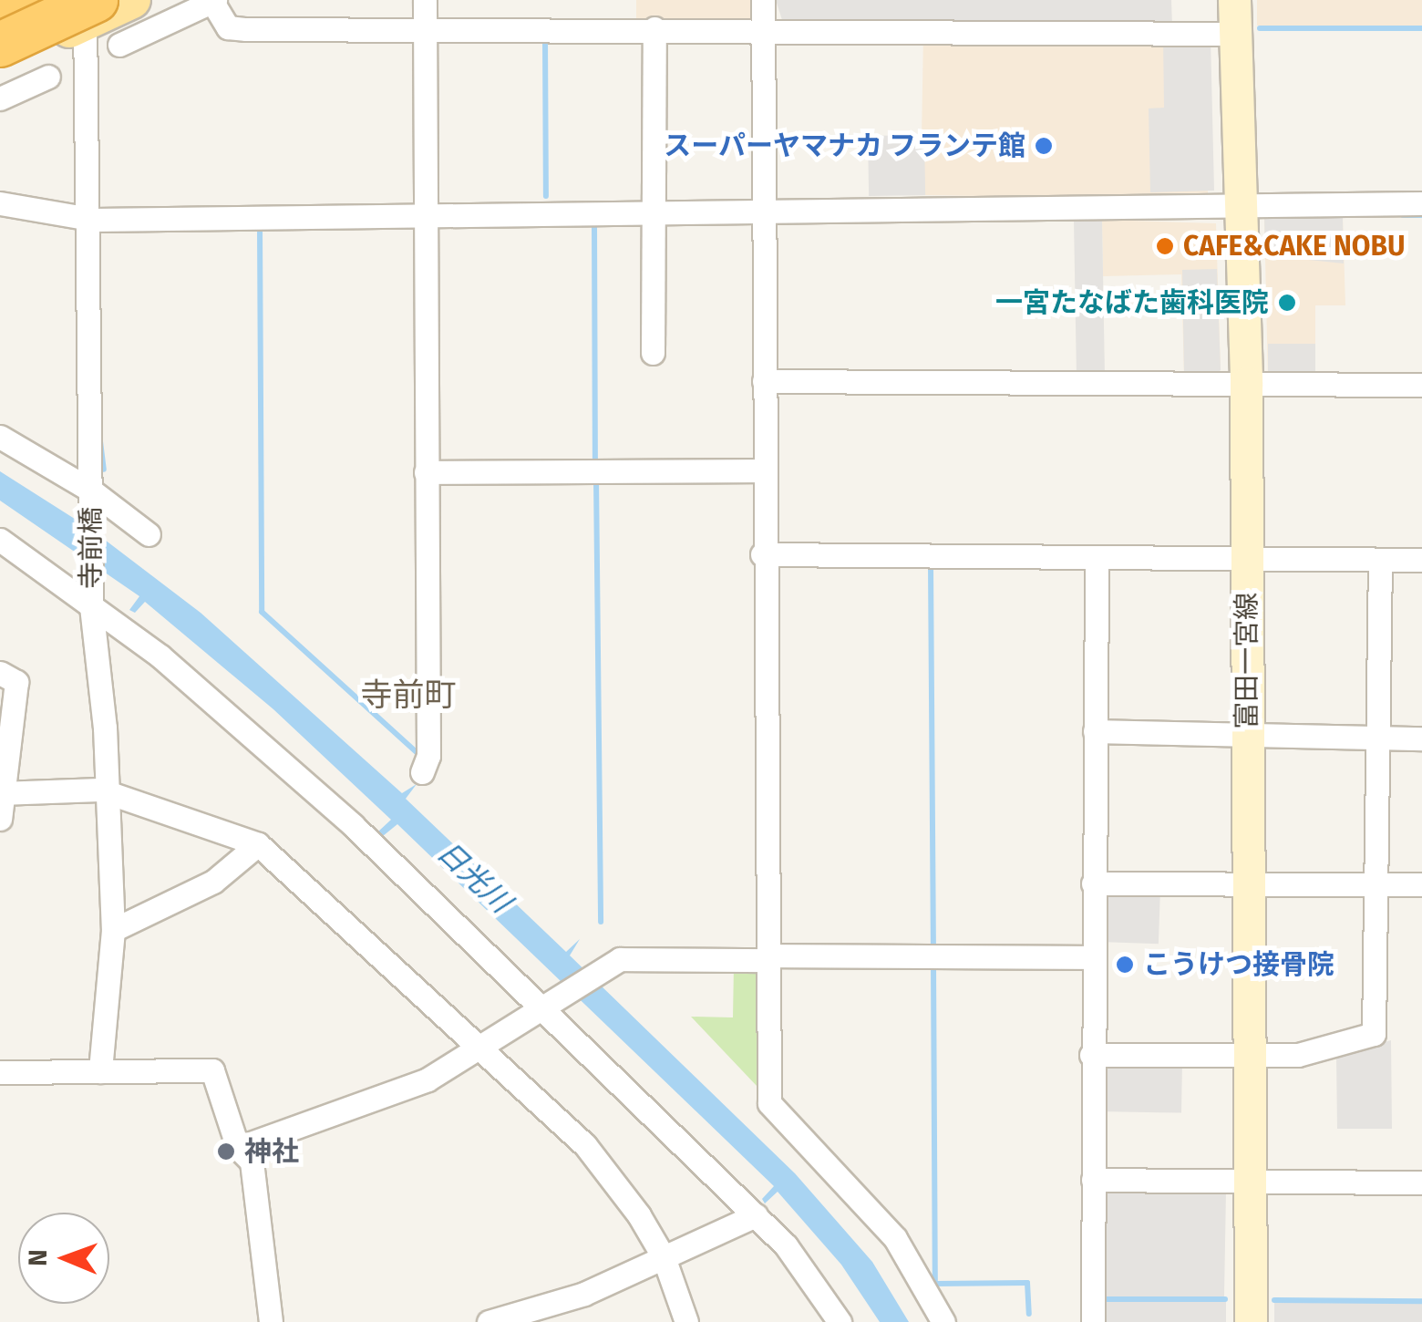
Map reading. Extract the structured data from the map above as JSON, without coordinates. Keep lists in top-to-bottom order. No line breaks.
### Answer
{"streets":{"main road":["富田一宮線"],"street":["寺前橋"]},"districts":["寺前町"],"water":["日光川"],"places":["スーパーヤマナカ フランテ館","CAFE&CAKE NOBU","一宮たなばた歯科医院","こうけつ接骨院","神社"],"north":"left"}
